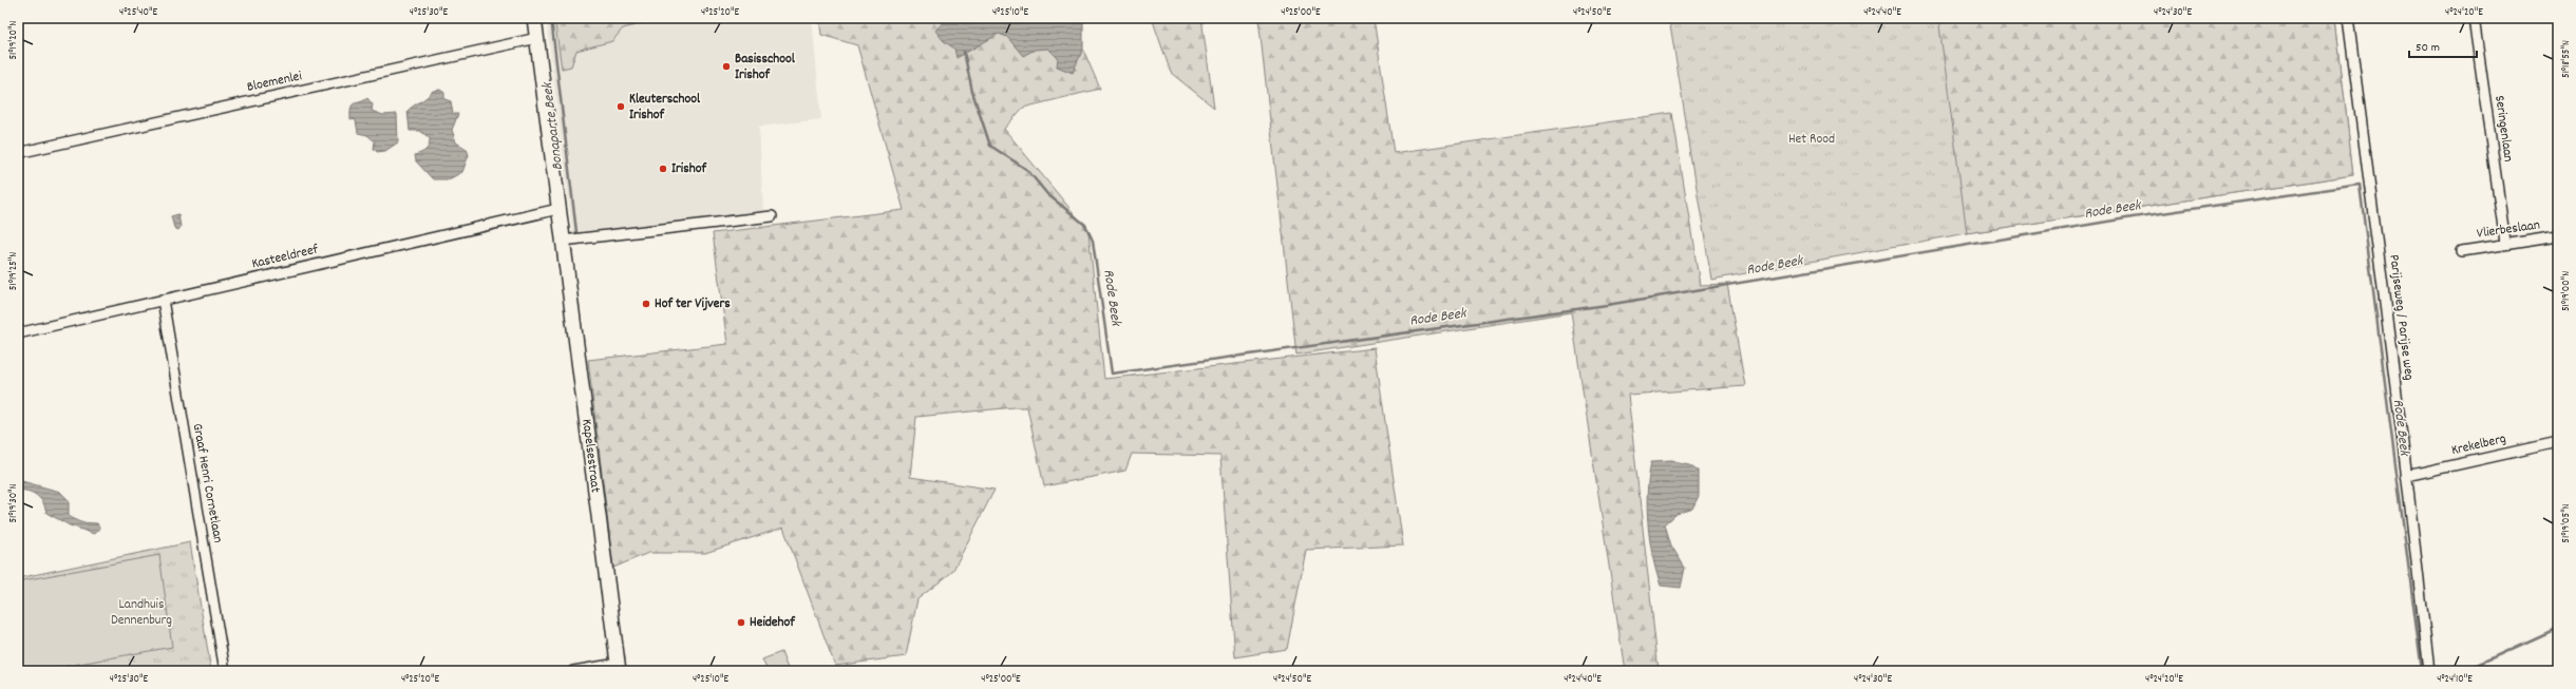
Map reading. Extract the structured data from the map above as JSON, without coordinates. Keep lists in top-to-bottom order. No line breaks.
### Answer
{"streets":{"main road":["Kapelsestraat"],"street":["Bloemenlei","Seringenlaan","Vlierbeslaan","Kasteeldreef","Parijseweg / Parijse weg","Krekelberg","Graaf Henri Cornetlaan"]},"crossings":[["Bloemenlei","Kapelsestraat"],["Seringenlaan","Vlierbeslaan"],["Kasteeldreef","Kapelsestraat"],["Kasteeldreef","Graaf Henri Cornetlaan"],["Parijseweg / Parijse weg","Krekelberg"]],"water":["Bonaparte Beek","Rode Beek"],"parks":["Het Rood","Landhuis Dennenburg"],"places":["Basisschool Irishof","Kleuterschool Irishof","Irishof","Hof ter Vijvers","Heidehof"],"scale_bar":"50 m","coordinates":["4°25'40\"E","4°25'30\"E","4°25'20\"E","4°25'10\"E","4°25'00\"E","4°24'50\"E","4°24'40\"E","4°24'30\"E","4°24'20\"E","51°19'20\"N","51°18'55\"N","51°19'25\"N","51°19'00\"N","51°19'30\"N","51°19'05\"N","4°24'10\"E"]}
